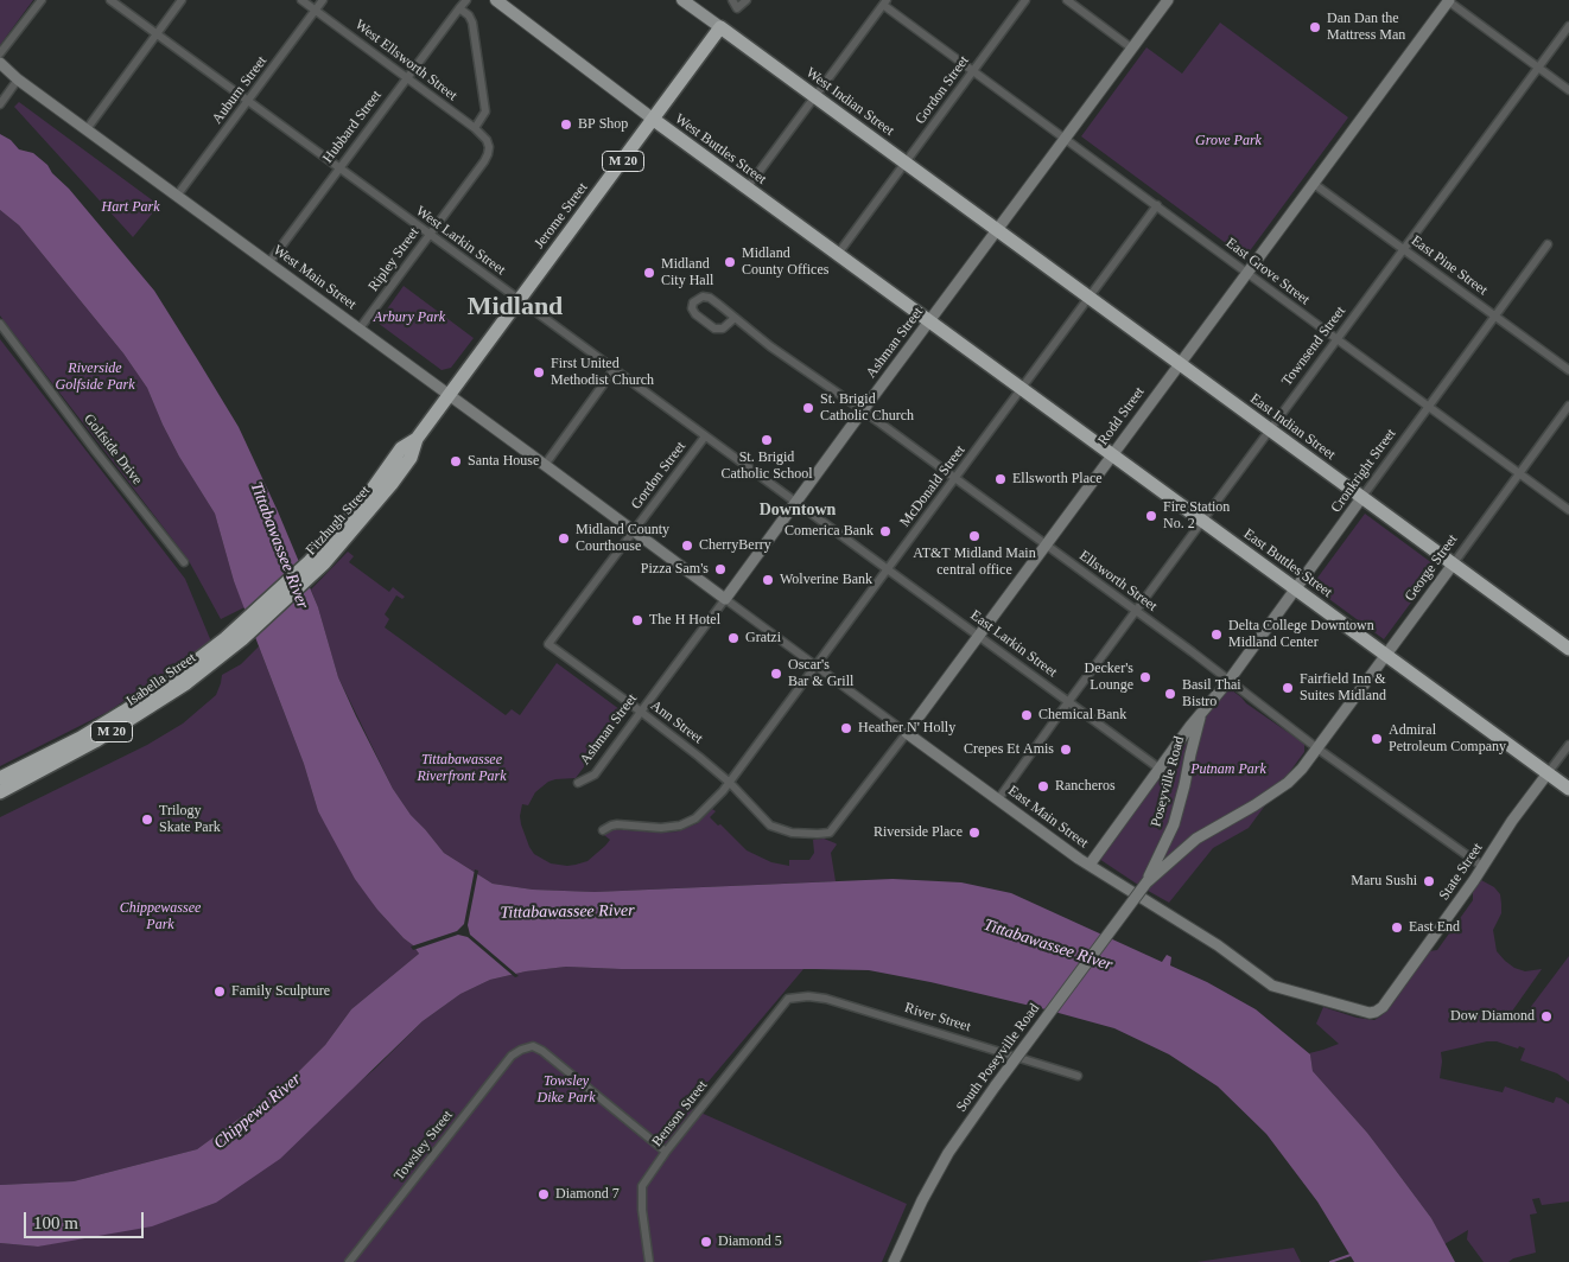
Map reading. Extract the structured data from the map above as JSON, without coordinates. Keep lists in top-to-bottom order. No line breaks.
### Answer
{"streets":{"highway":["West Indian Street","West Buttles Street","M 20","Jerome Street","East Indian Street","Fitzhugh Street","East Buttles Street","Isabella Street"],"street":["West Ellsworth Street","Auburn Street","Gordon Street","Hubbard Street","West Larkin Street","Ripley Street","East Pine Street","East Grove Street","West Main Street","Ashman Street","Townsend Street","Rodd Street","Golfside Drive","Cronkright Street","McDonald Street","George Street","Ellsworth Street","East Larkin Street","Ann Street","Poseyville Road","East Main Street","State Street","River Street","South Poseyville Road","Benson Street","Towsley Street"]},"crossings":[["West Ellsworth Street","Auburn Street"],["West Ellsworth Street","Hubbard Street"],["West Ellsworth Street","Ripley Street"],["Auburn Street","West Larkin Street"],["Auburn Street","West Main Street"],["Gordon Street","West Indian Street"],["Gordon Street","West Buttles Street"],["Gordon Street","West Larkin Street"],["Gordon Street","East Grove Street"],["Gordon Street","West Main Street"],["Gordon Street","Ann Street"],["West Indian Street","Jerome Street"],["West Indian Street","Ashman Street"],["West Indian Street","East Indian Street"],["Hubbard Street","West Larkin Street"],["Hubbard Street","West Main Street"],["West Buttles Street","Jerome Street"],["West Buttles Street","Ashman Street"],["West Buttles Street","East Buttles Street"],["Jerome Street","West Larkin Street"],["Jerome Street","West Main Street"],["Jerome Street","Fitzhugh Street"],["West Larkin Street","Ripley Street"],["West Larkin Street","Ashman Street"],["West Larkin Street","East Larkin Street"],["Ripley Street","West Main Street"],["East Pine Street","Townsend Street"],["East Pine Street","Rodd Street"],["East Pine Street","Cronkright Street"],["East Grove Street","Ashman Street"],["East Grove Street","Townsend Street"],["East Grove Street","Rodd Street"],["East Grove Street","Cronkright Street"],["East Grove Street","McDonald Street"],["East Grove Street","George Street"],["West Main Street","Ashman Street"],["West Main Street","Fitzhugh Street"],["West Main Street","East Main Street"],["Ashman Street","East Indian Street"],["Ashman Street","East Buttles Street"],["Ashman Street","Ellsworth Street"],["Ashman Street","East Larkin Street"],["Ashman Street","Ann Street"],["Ashman Street","East Main Street"],["Townsend Street","East Indian Street"],["Townsend Street","East Buttles Street"],["Townsend Street","Ellsworth Street"],["Townsend Street","East Larkin Street"],["Townsend Street","East Main Street"],["Rodd Street","East Indian Street"],["Rodd Street","East Buttles Street"],["Rodd Street","Ellsworth Street"],["Rodd Street","East Larkin Street"],["Rodd Street","Ann Street"],["Rodd Street","East Main Street"],["East Indian Street","Cronkright Street"],["East Indian Street","McDonald Street"],["East Indian Street","George Street"],["Cronkright Street","East Buttles Street"],["Cronkright Street","Ellsworth Street"],["Cronkright Street","Poseyville Road"],["McDonald Street","East Buttles Street"],["McDonald Street","Ellsworth Street"],["McDonald Street","East Larkin Street"],["McDonald Street","Ann Street"],["McDonald Street","East Main Street"],["Fitzhugh Street","Isabella Street"],["East Buttles Street","George Street"],["East Buttles Street","State Street"],["George Street","Ellsworth Street"],["Ellsworth Street","State Street"],["Poseyville Road","South Poseyville Road"],["East Main Street","State Street"],["River Street","Benson Street"],["Benson Street","Towsley Street"]],"districts":["Midland","Downtown"],"water":["Tittabawassee River","Chippewa River"],"parks":["Grove Park","Hart Park","Arbury Park","Riverside Golfside Park","Tittabawassee Riverfront Park","Putnam Park","Chippewassee Park","Towsley Dike Park"],"places":["Dan Dan the Mattress Man","BP Shop","Midland County Offices","Midland City Hall","First United Methodist Church","St. Brigid Catholic Church","St. Brigid Catholic School","Santa House","Ellsworth Place","Fire Station No. 2","Comerica Bank","AT&T Midland Main central office","Midland County Courthouse","CherryBerry","Pizza Sam's","Wolverine Bank","The H Hotel","Delta College Downtown Midland Center","Gratzi","Oscar's Bar & Grill","Decker's Lounge","Fairfield Inn & Suites Midland","Basil Thai Bistro","Chemical Bank","Heather N' Holly","Admiral Petroleum Company","Crepes Et Amis","Rancheros","Trilogy Skate Park","Riverside Place","Maru Sushi","East End","Family Sculpture","Dow Diamond","Diamond 7","Diamond 5"],"scale_bar":"100 m"}
